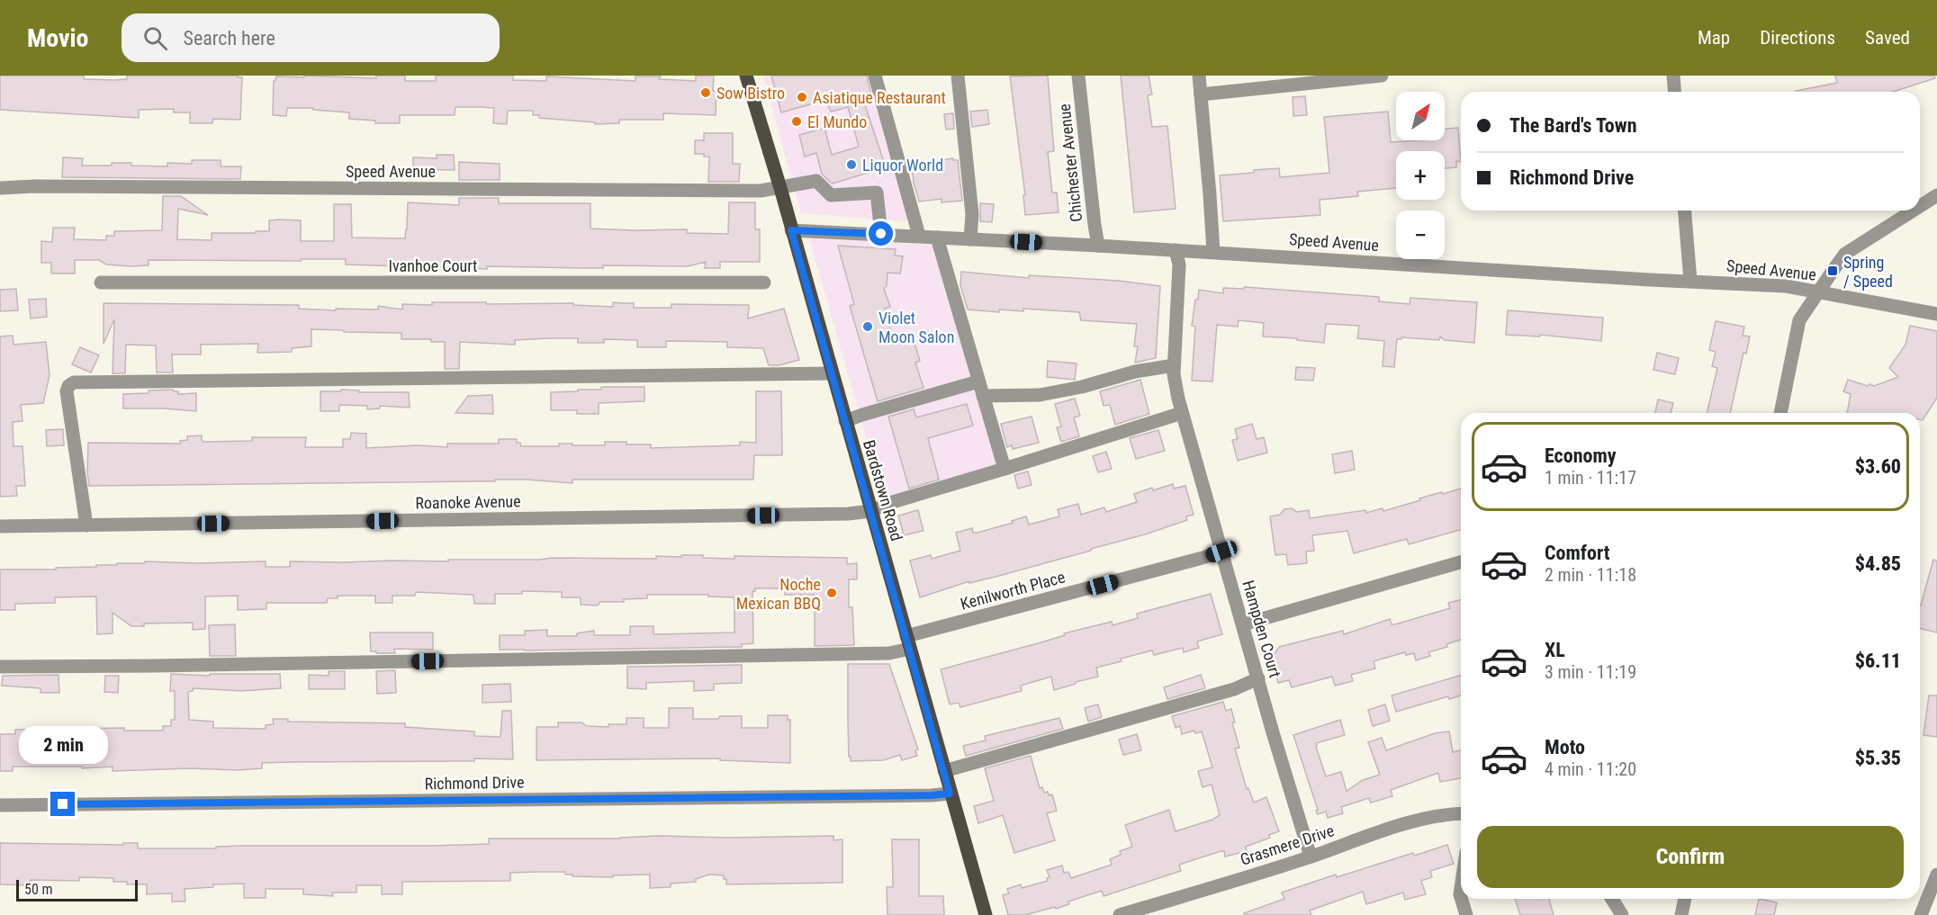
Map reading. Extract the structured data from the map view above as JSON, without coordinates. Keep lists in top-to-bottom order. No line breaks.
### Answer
{"streets":{"main road":["Bardstown Road"],"street":["Chichester Avenue","Speed Avenue","Ivanhoe Court","Roanoke Avenue","Kenilworth Place","Hampden Court","Richmond Drive","Grasmere Drive"]},"crossings":[["Chichester Avenue","Speed Avenue"],["Speed Avenue","Bardstown Road"],["Speed Avenue","Hampden Court"],["Bardstown Road","Roanoke Avenue"],["Bardstown Road","Kenilworth Place"],["Bardstown Road","Richmond Drive"],["Roanoke Avenue","Hampden Court"],["Kenilworth Place","Hampden Court"],["Hampden Court","Grasmere Drive"]],"places":{"other":["Sow Bistro","Asiatique Restaurant","El Mundo","Liquor World","Violet Moon Salon","Noche Mexican BBQ"],"transit":["Spring / Speed"]},"scale_bar":"50 m","north":"top right","page":{"header":"Movio","search":"Search here","nav":["Map","Directions","Saved"],"map_buttons":["+","−"],"banner":["The Bard's Town","Richmond Drive"],"list":[{"name":"Economy","note":"1 min · 11:17","value":"$3.60"},{"name":"Comfort","note":"2 min · 11:18","value":"$4.85"},{"name":"XL","note":"3 min · 11:19","value":"$6.11"},{"name":"Moto","note":"4 min · 11:20","value":"$5.35"}],"bubble":"2 min","buttons":"Confirm","scale":"50 m"}}
